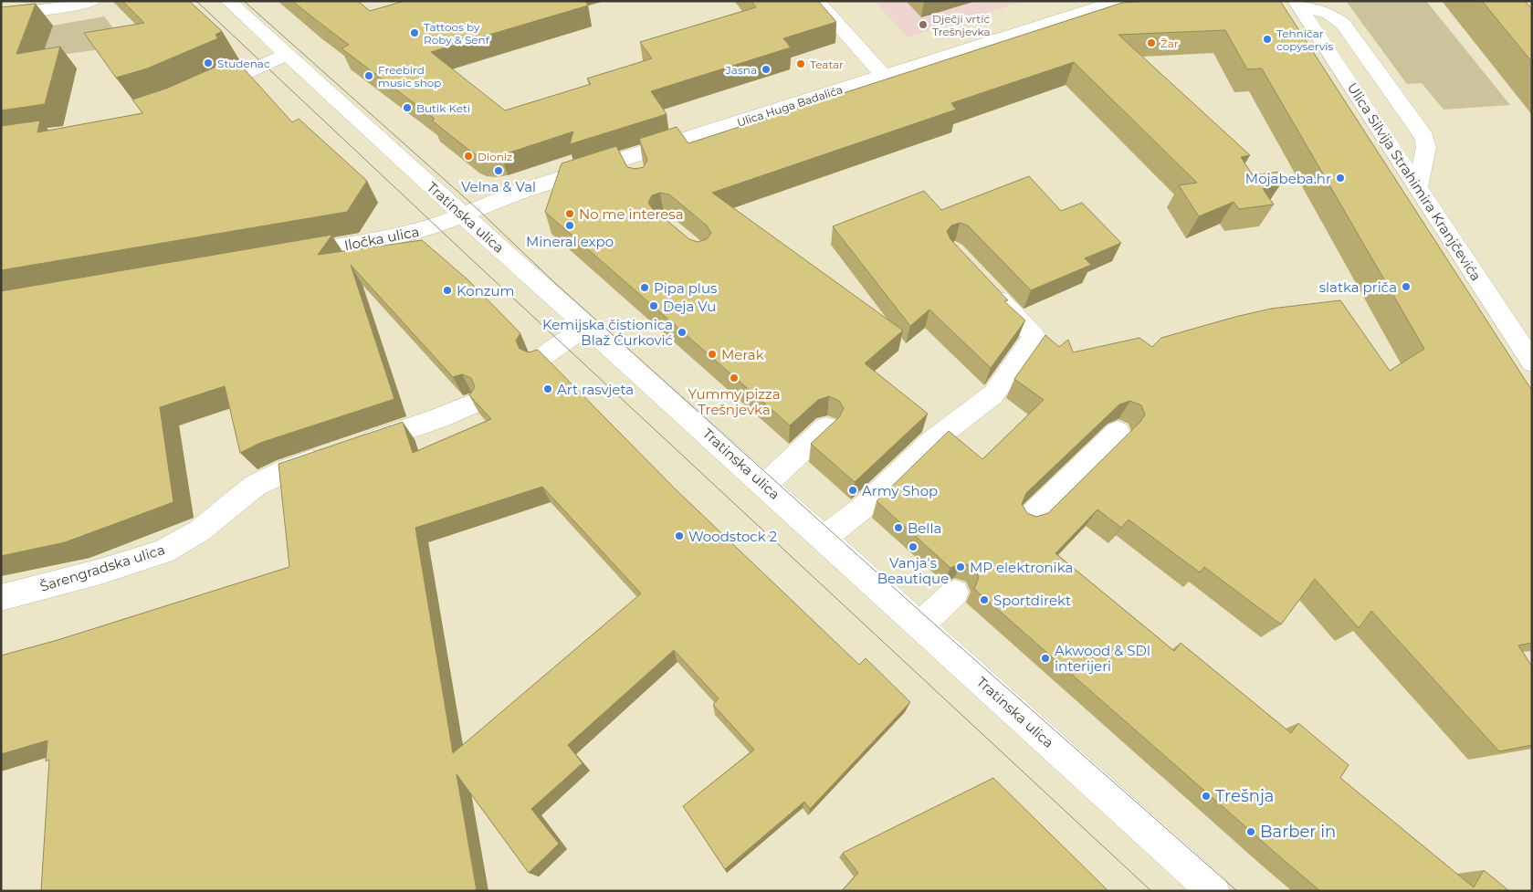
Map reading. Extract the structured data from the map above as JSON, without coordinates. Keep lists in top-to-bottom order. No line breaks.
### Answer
{"streets":{"street":["Ulica Huga Badalića","Ulica Silvija Strahimira Kranjčevića","Tratinska ulica","Iločka ulica","Šarengradska ulica"]},"crossings":[["Ulica Huga Badalića","Tratinska ulica"],["Ulica Huga Badalića","Iločka ulica"],["Tratinska ulica","Iločka ulica"]],"places":["Dječji vrtić Trešnjevka","Tattoos by Roby & Senf","Tehničar copyservis","Žar","Studenac","Teatar","Jasna","Freebird music shop","Butik Keti","Dioniz","Velna & Val","Mojabeba.hr","No me interesa","Mineral expo","slatka priča","Pipa plus","Konzum","Deja Vu","Kemijska čistionica Blaž Ćurković","Merak","Yummy pizza Trešnjevka","Art rasvjeta","Army Shop","Bella","Woodstock 2","Vanja's Beautique","MP elektronika","Sportdirekt","Akwood & SDI interijeri","Trešnja","Barber in"]}
